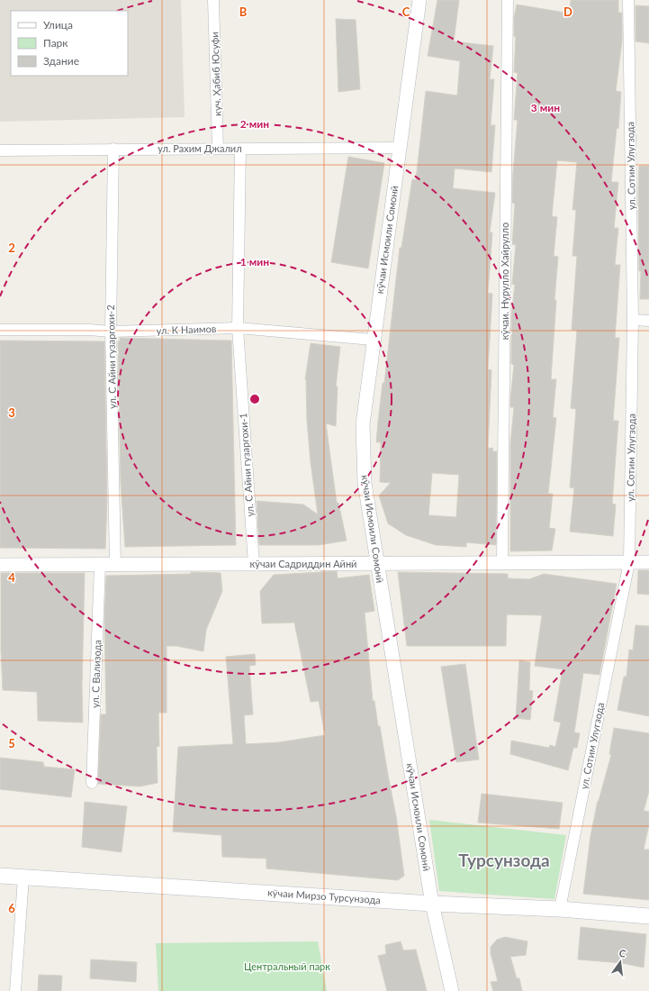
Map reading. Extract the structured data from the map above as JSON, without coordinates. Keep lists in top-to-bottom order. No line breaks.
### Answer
{"streets":{"main road":["кӯчаи Мирзо Турсунзода"],"street":["куч. Ҳабиб Юсуфи","ул. Рахим Джалил","ул. Сотим Улугзода","кӯчаи Исмоили Сомонӣ","кӯчаи. Нурулло Хайрулло","ул. К Наимов","ул. С Айни гузаргохи-2","ул. С Айни гузаргохи-1","кӯчаи Садриддин Айнӣ","ул. С Вализода"]},"crossings":[["куч. Ҳабиб Юсуфи","ул. Рахим Джалил"],["ул. Рахим Джалил","кӯчаи Исмоили Сомонӣ"],["ул. Рахим Джалил","ул. С Айни гузаргохи-2"],["ул. Рахим Джалил","ул. С Айни гузаргохи-1"],["ул. Сотим Улугзода","кӯчаи Садриддин Айнӣ"],["ул. Сотим Улугзода","кӯчаи Мирзо Турсунзода"],["кӯчаи Исмоили Сомонӣ","ул. К Наимов"],["кӯчаи Исмоили Сомонӣ","кӯчаи Садриддин Айнӣ"],["кӯчаи Исмоили Сомонӣ","кӯчаи Мирзо Турсунзода"],["кӯчаи. Нурулло Хайрулло","кӯчаи Садриддин Айнӣ"],["ул. К Наимов","ул. С Айни гузаргохи-2"],["ул. К Наимов","ул. С Айни гузаргохи-1"],["ул. С Айни гузаргохи-2","кӯчаи Садриддин Айнӣ"],["ул. С Айни гузаргохи-1","кӯчаи Садриддин Айнӣ"],["кӯчаи Садриддин Айнӣ","ул. С Вализода"]],"districts":["Турсунзода"],"parks":["Центральный парк"],"legend":["Улица","Парк","Здание"],"north":"top","grid":{"columns":["B","C","D"],"rows":["2","3","4","5","6"]},"rings":["3 мин","2 мин","1 мин"]}
